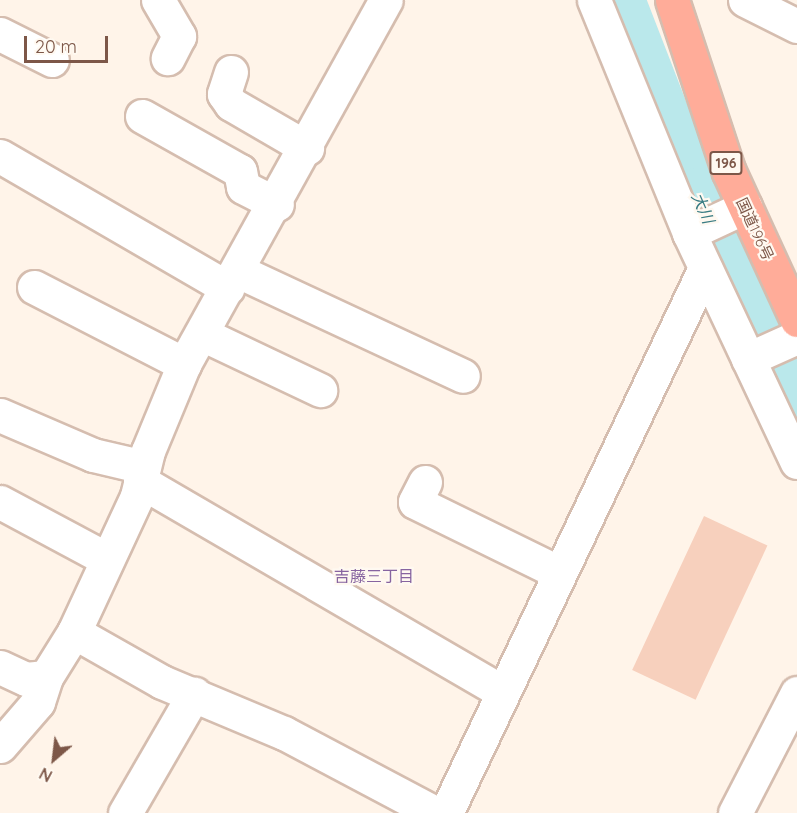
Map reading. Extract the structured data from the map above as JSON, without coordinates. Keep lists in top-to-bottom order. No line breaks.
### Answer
{"streets":{"highway":["196","国道196号"]},"districts":["吉藤三丁目"],"water":["大川"],"scale_bar":"20 m","north":"bottom left"}
